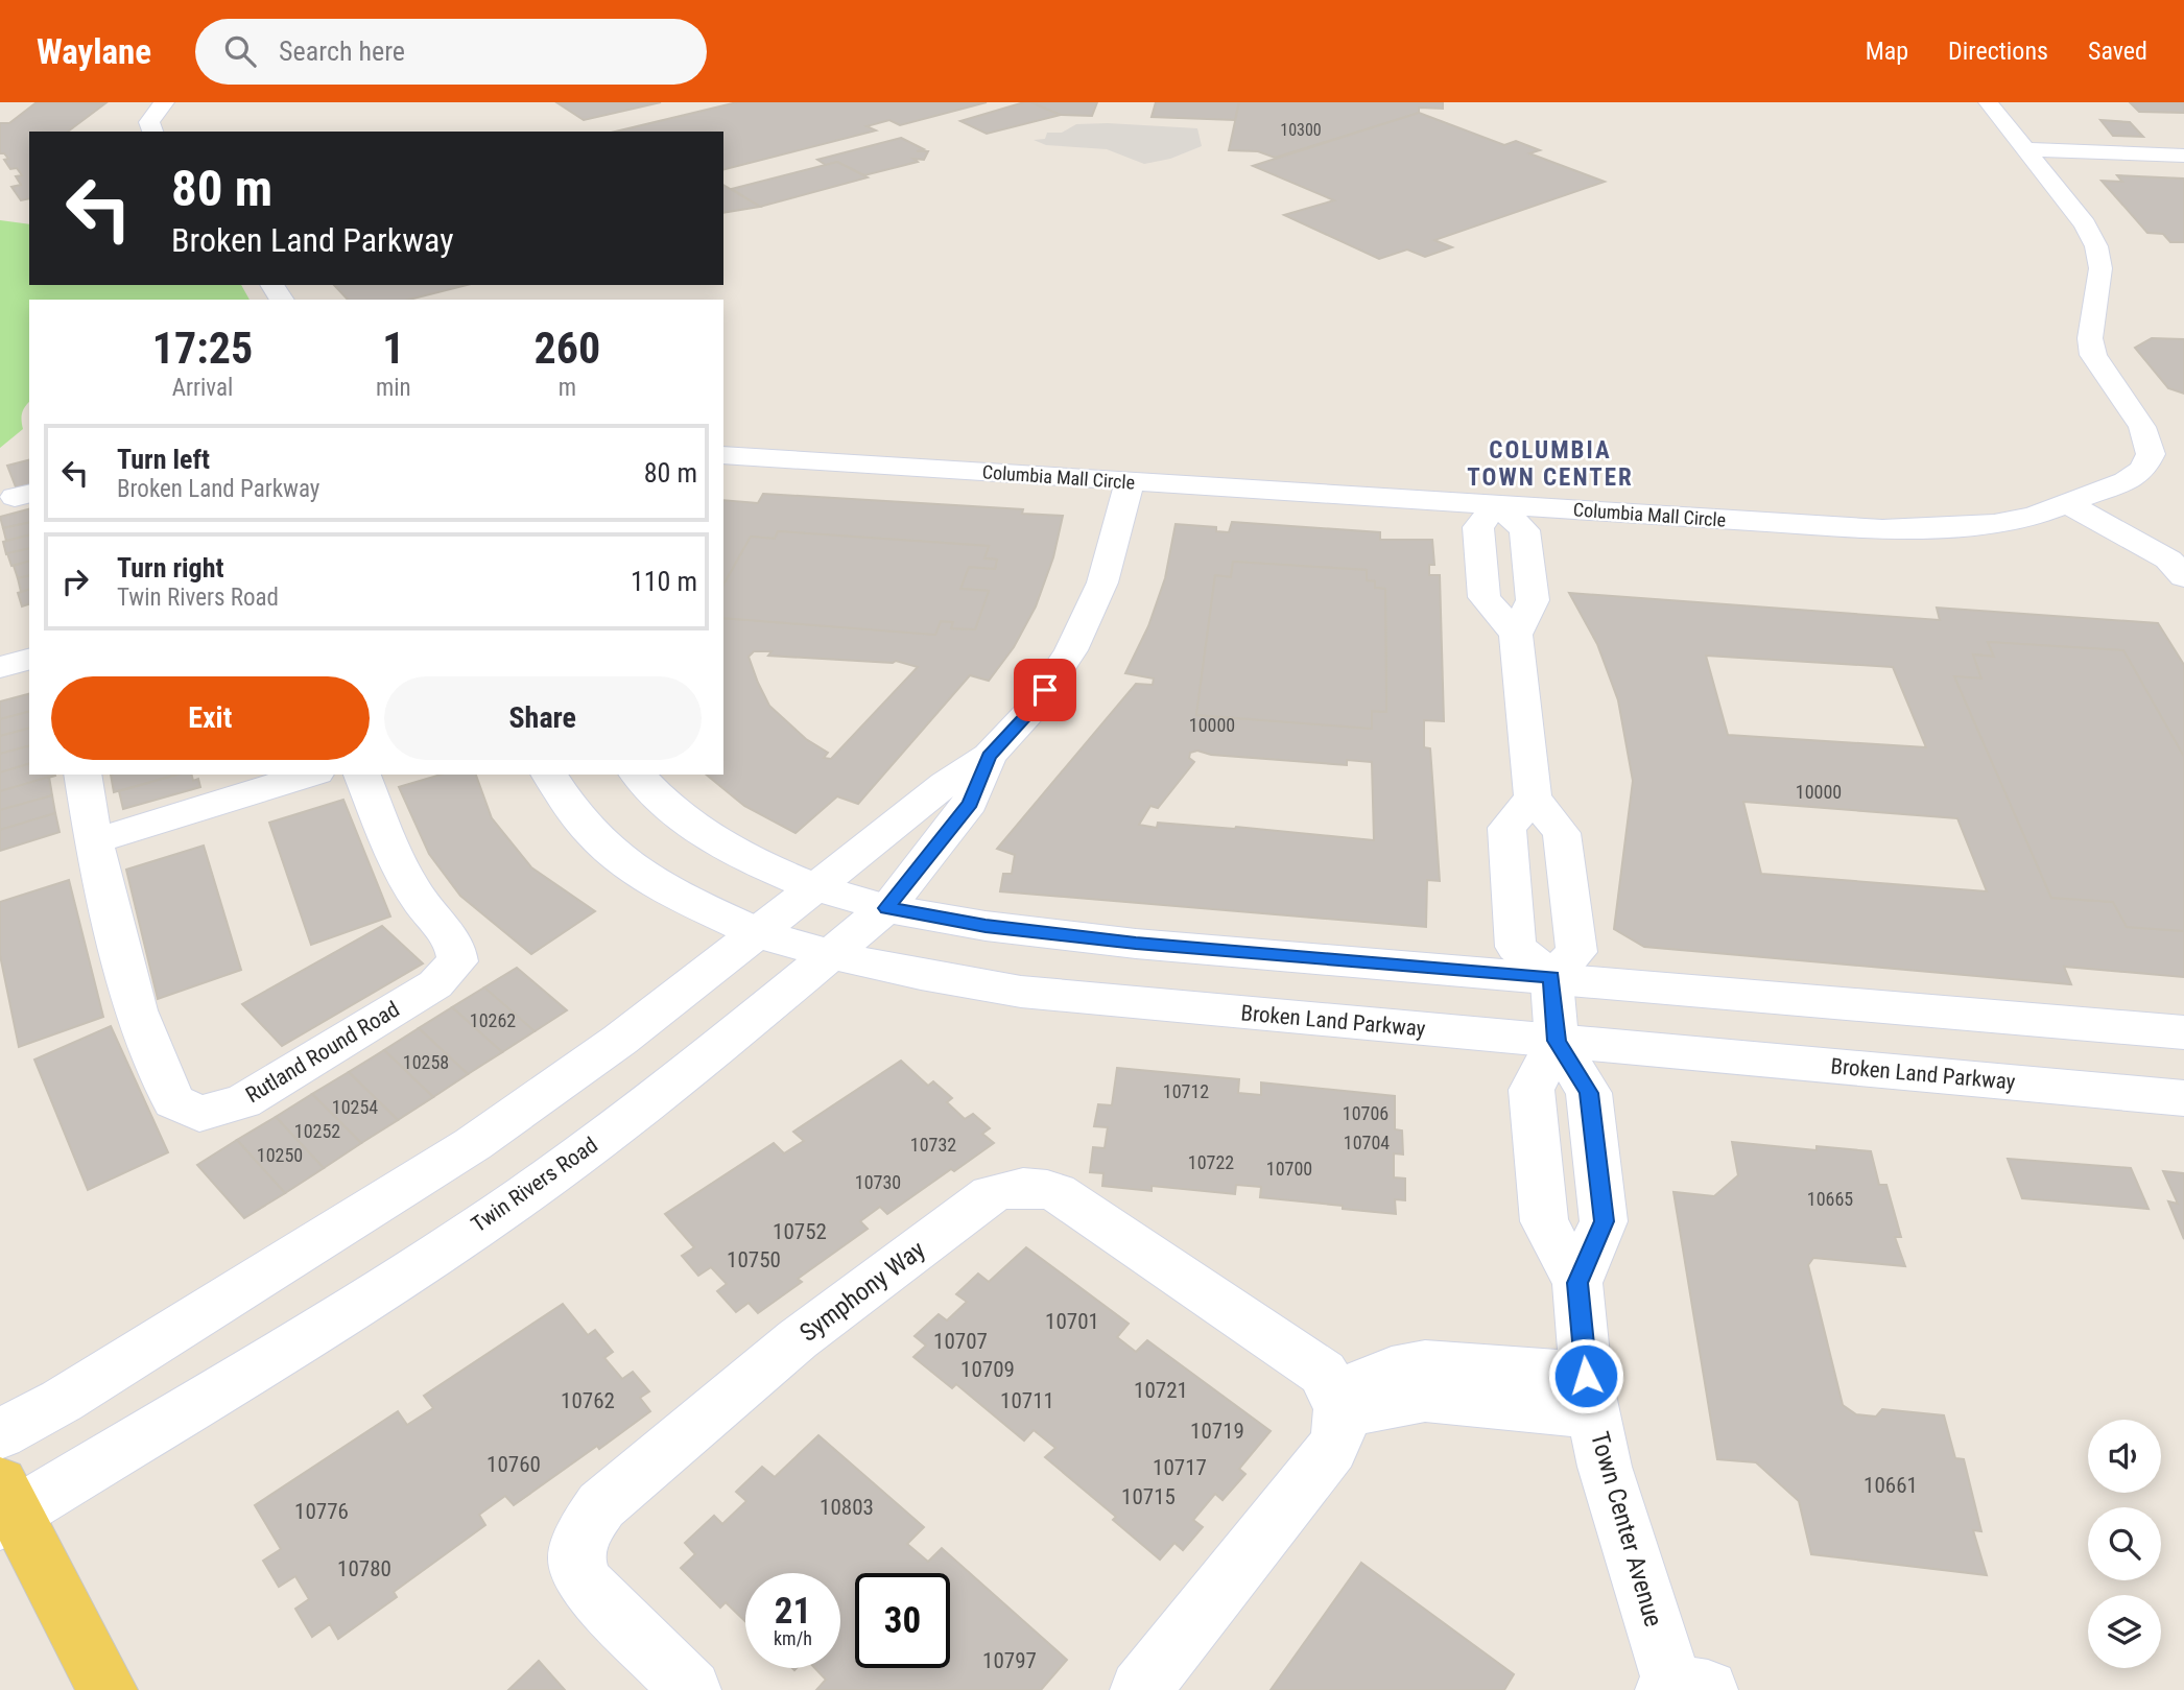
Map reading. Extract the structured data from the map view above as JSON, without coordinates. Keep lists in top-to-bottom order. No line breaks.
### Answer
{"streets":{"street":["Columbia Mall Circle","Broken Land Parkway","Rutland Round Road","Twin Rivers Road","Symphony Way","Town Center Avenue"]},"crossings":[["Columbia Mall Circle","Twin Rivers Road"],["Broken Land Parkway","Twin Rivers Road"],["Broken Land Parkway","Town Center Avenue"]],"districts":["COLUMBIA TOWN CENTER"],"house_numbers":["10300","10000","10000","10262","10258","10712","10254","10706","10252","10704","10732","10250","10722","10700","10730","10665","10752","10750","10701","10707","10709","10721","10762","10711","10719","10760","10717","10661","10715","10803","10776","10780","10797"],"page":{"header":"Waylane","search":"Search here","nav":["Map","Directions","Saved"],"turn":["80 m","Broken Land Parkway"],"eta":["17:25","Arrival","1","min","260","m"],"list":[{"name":"Turn left","note":"Broken Land Parkway","value":"80 m"},{"name":"Turn right","note":"Twin Rivers Road","value":"110 m"}],"buttons":["Exit","Share"],"speed":"21 km/h","limit":"30"}}
